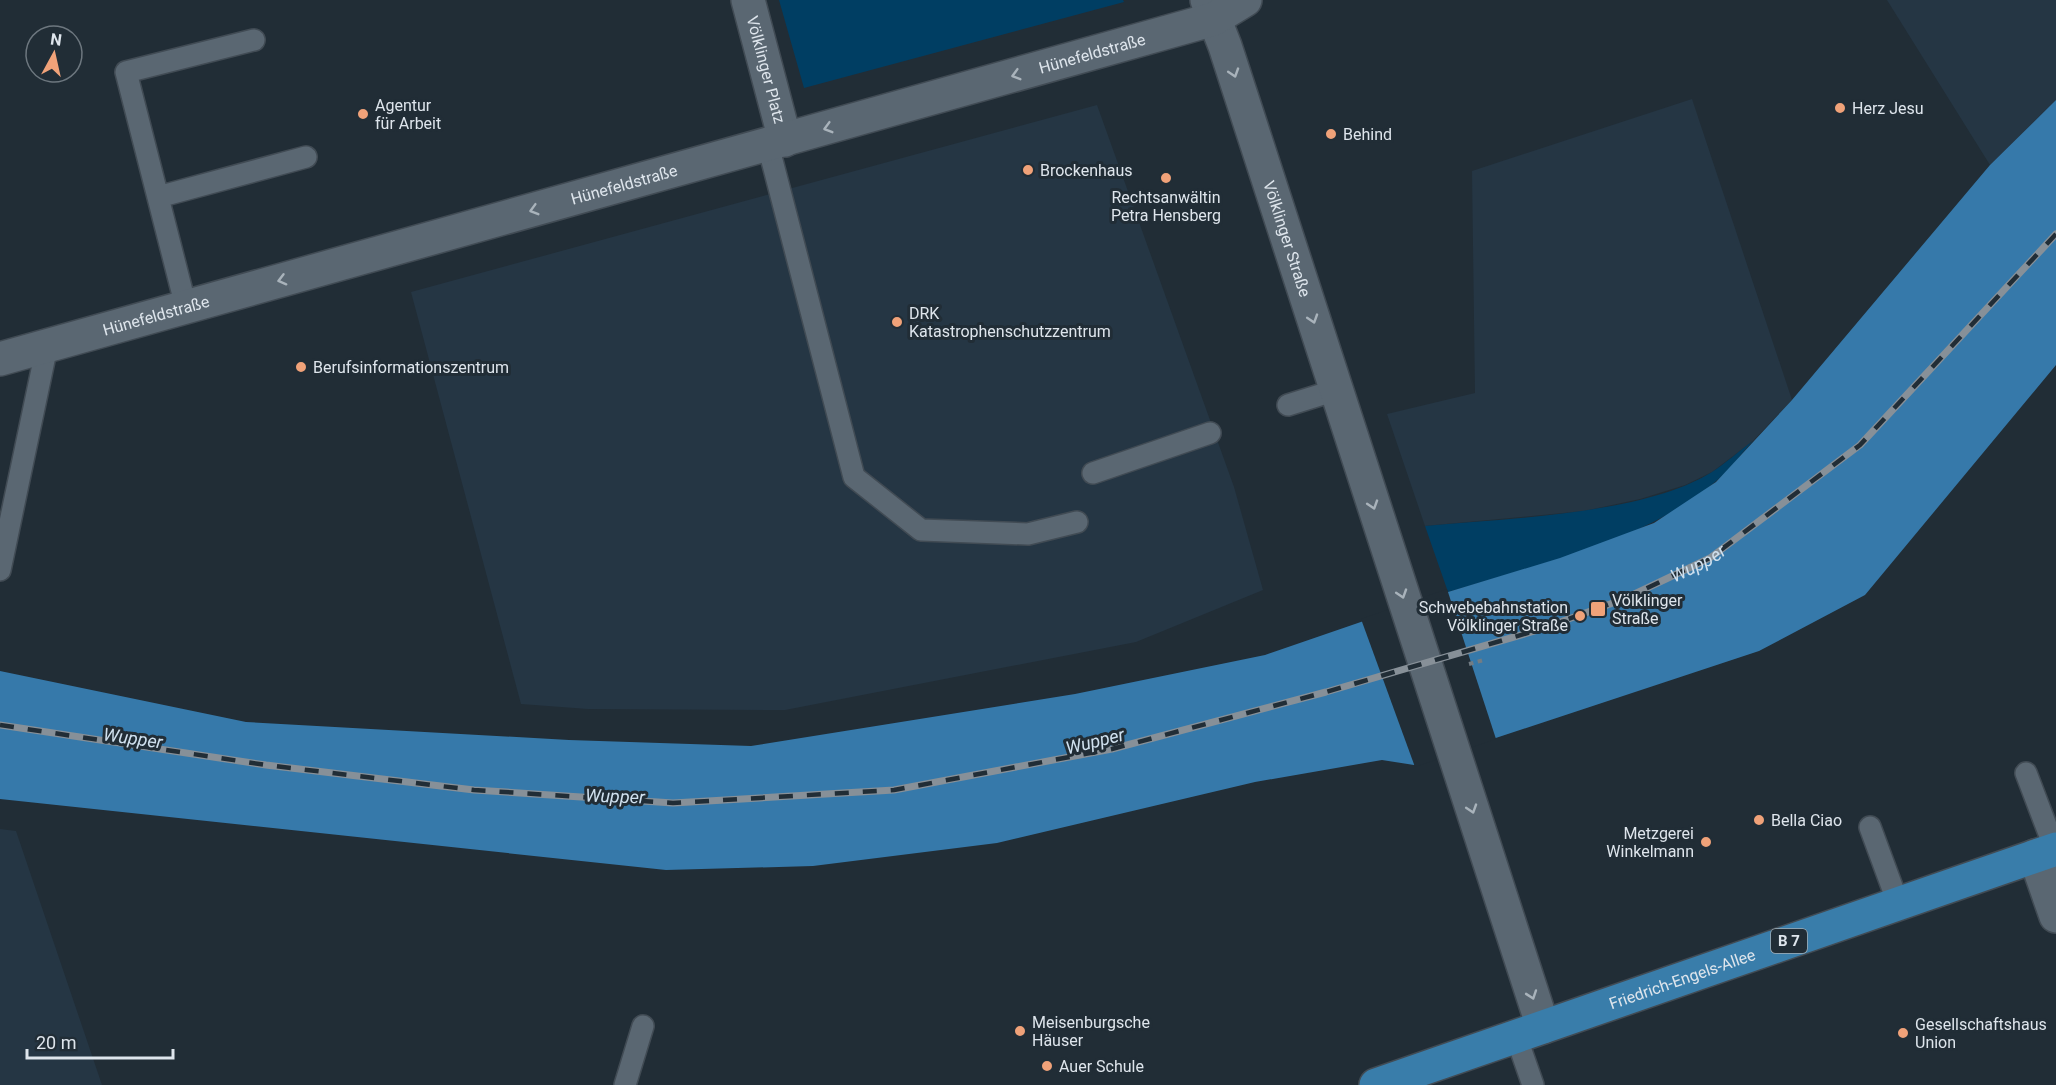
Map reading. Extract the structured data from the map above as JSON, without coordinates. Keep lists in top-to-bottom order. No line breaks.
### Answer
{"streets":{"main road":["B 7","Friedrich-Engels-Allee"],"street":["Hünefeldstraße","Völklinger Platz","Völklinger Straße"]},"crossings":[["Hünefeldstraße","Völklinger Platz"],["Hünefeldstraße","Völklinger Straße"],["Völklinger Straße","Friedrich-Engels-Allee"]],"one_way":["Hünefeldstraße","Völklinger Straße"],"water":["Wupper"],"places":{"other":["Herz Jesu","Agentur für Arbeit","Behind","Brockenhaus","Rechtsanwältin Petra Hensberg","DRK Katastrophenschutzzentrum","Berufsinformationszentrum","Schwebebahnstation Völklinger Straße","Bella Ciao","Metzgerei Winkelmann","Meisenburgsche Häuser","Gesellschaftshaus Union","Auer Schule"],"transit":["Völklinger Straße"]},"scale_bar":"20 m","north":"top"}
